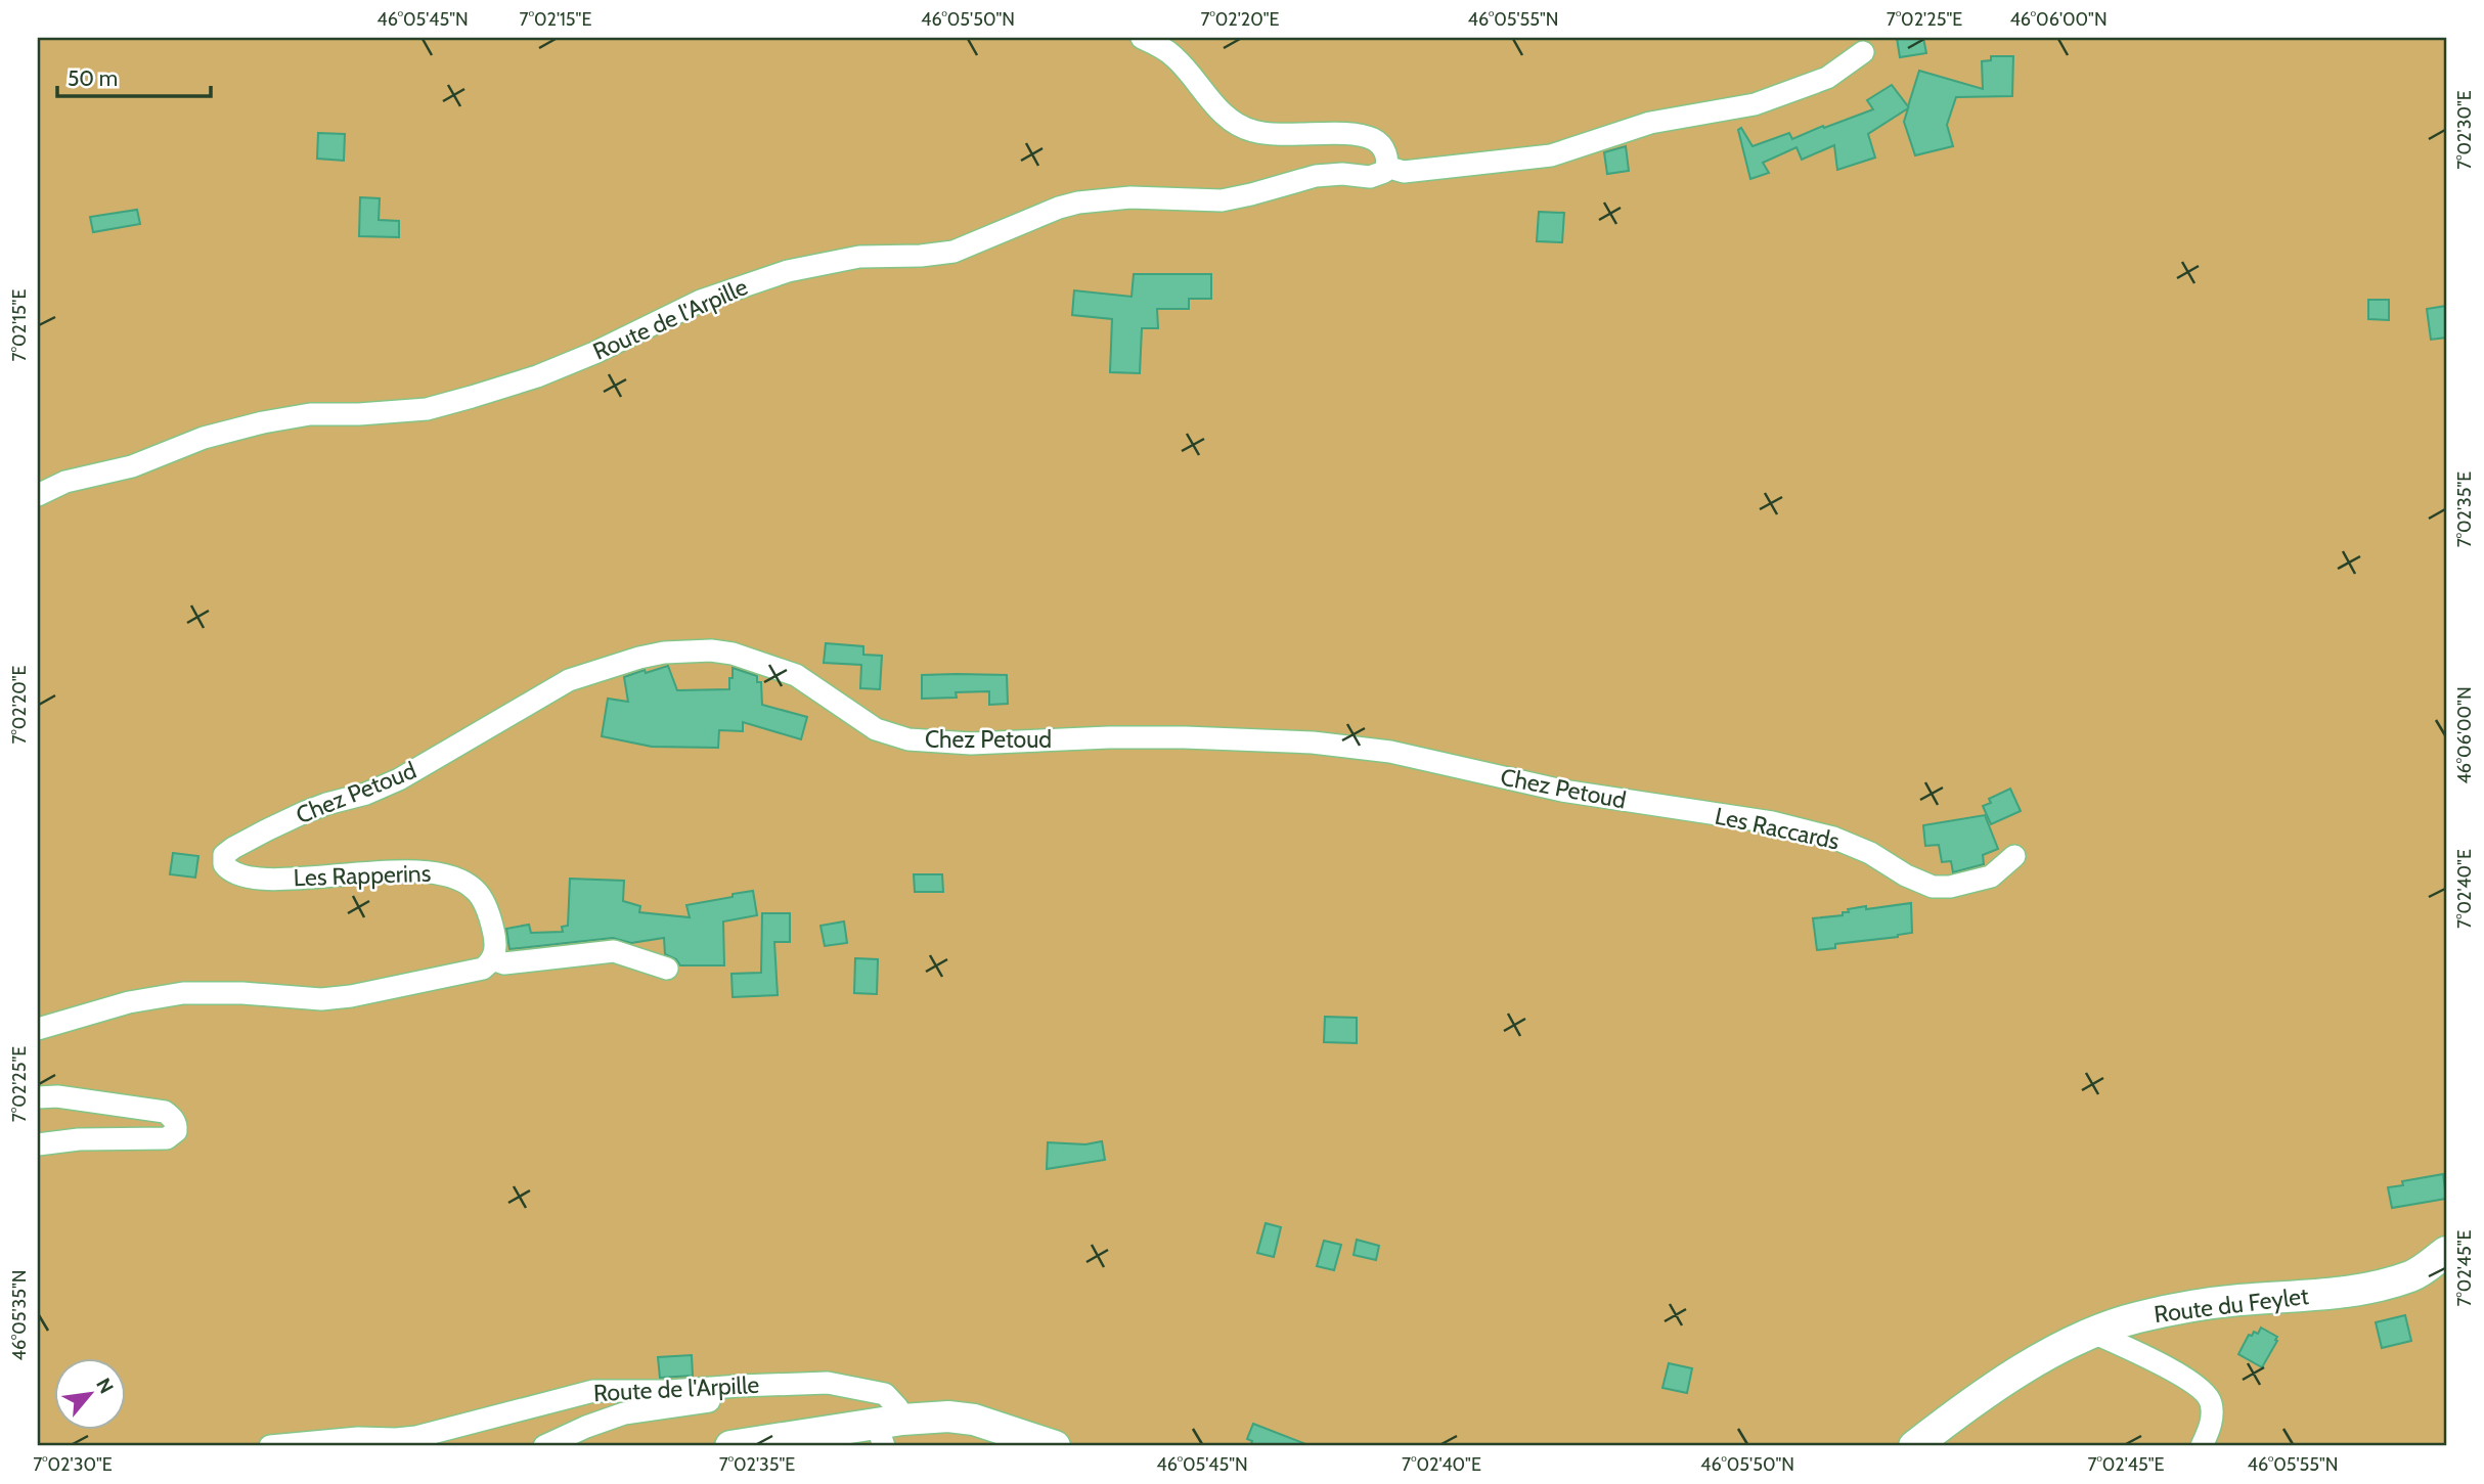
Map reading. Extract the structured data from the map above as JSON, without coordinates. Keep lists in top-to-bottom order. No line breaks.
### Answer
{"streets":{"street":["Route de l'Arpille","Chez Petoud","Les Raccards","Les Rapperins","Route du Feylet"]},"crossings":[["Chez Petoud","Les Raccards"],["Chez Petoud","Les Rapperins"]],"scale_bar":"50 m","north":"top right","coordinates":["46°05'45\"N","7°02'15\"E","46°05'50\"N","7°02'20\"E","46°05'55\"N","7°02'25\"E","46°06'00\"N","7°02'30\"E","7°02'35\"E","7°02'40\"E","7°02'45\"E","46°05'35\"N"]}
